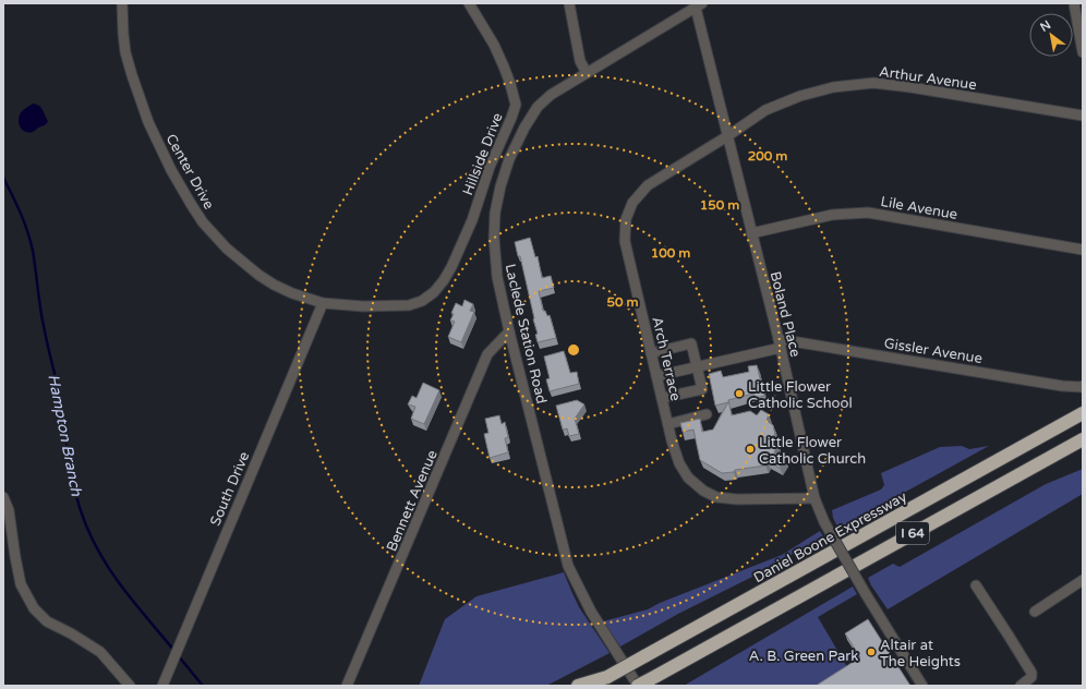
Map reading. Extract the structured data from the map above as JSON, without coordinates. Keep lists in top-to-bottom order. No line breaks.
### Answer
{"streets":{"highway":["I 64","Daniel Boone Expressway"],"street":["Arthur Avenue","Hillside Drive","Center Drive","Lile Avenue","Boland Place","Laclede Station Road","Gissler Avenue","Arch Terrace","South Drive","Bennett Avenue"]},"crossings":[["Arthur Avenue","Boland Place"],["Arthur Avenue","Arch Terrace"],["Hillside Drive","Center Drive"],["Center Drive","South Drive"],["Lile Avenue","Boland Place"],["Boland Place","Laclede Station Road"],["Boland Place","Gissler Avenue"],["Boland Place","Arch Terrace"],["Laclede Station Road","Bennett Avenue"],["Laclede Station Road","I 64"]],"water":["Hampton Branch"],"parks":["A. B. Green Park"],"places":["Little Flower Catholic School","Little Flower Catholic Church","Altair at The Heights"],"north":"top left","rings":["200 m","150 m","100 m","50 m"]}
